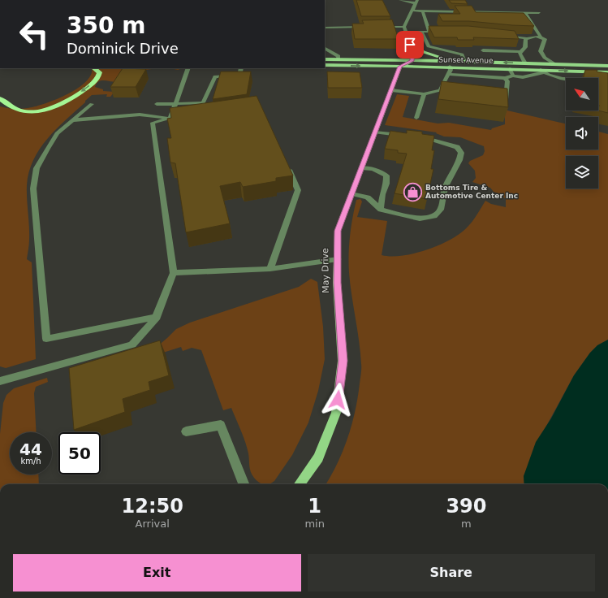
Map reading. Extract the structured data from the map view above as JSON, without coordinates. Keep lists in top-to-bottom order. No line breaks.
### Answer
{"streets":{"main road":["Sunset Avenue","May Drive"]},"crossings":[["Sunset Avenue","May Drive"]],"places":{"shop":["Bottoms Tire & Automotive Center Inc"]},"north":"top left","page":{"turn":["350 m","Dominick Drive"],"speed":"44 km/h","limit":"50","eta":["12:50","Arrival","1","min","390","m"],"buttons":["Exit","Share"]}}
